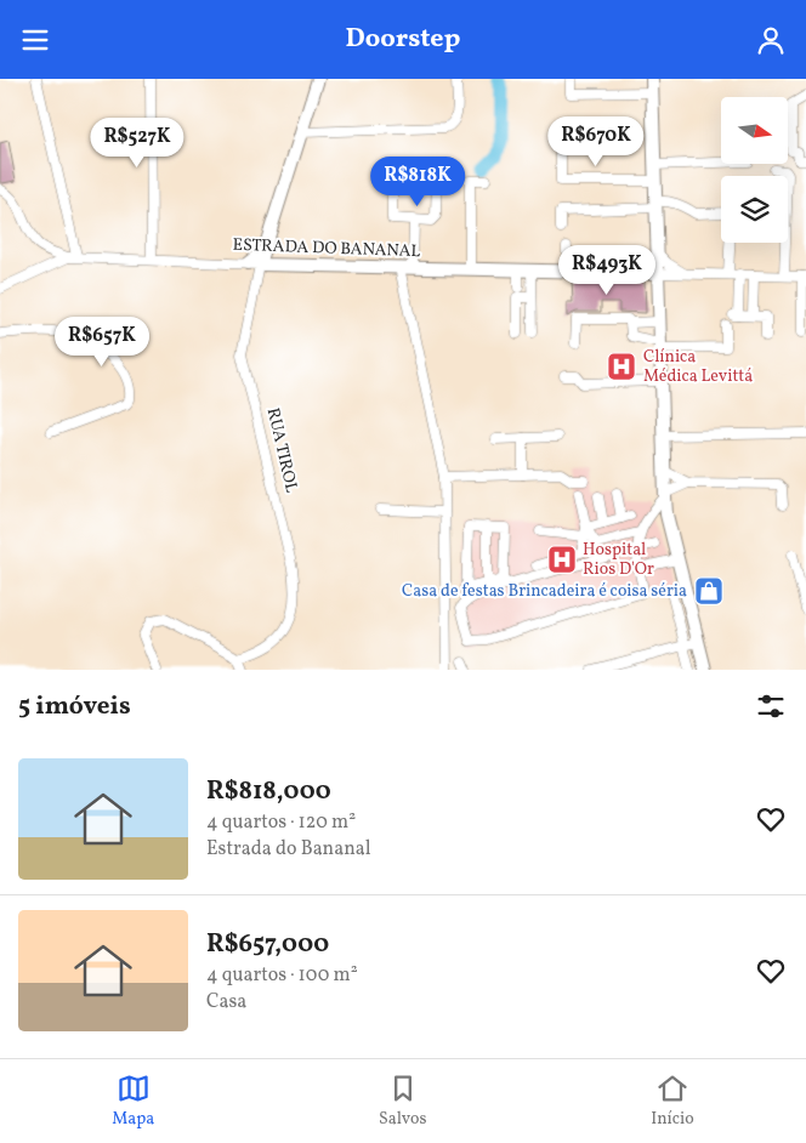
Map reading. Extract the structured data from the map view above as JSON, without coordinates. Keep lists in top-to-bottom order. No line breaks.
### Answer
{"streets":{"main road":["ESTRADA DO BANANAL"],"street":["RUA TIROL"]},"crossings":[["ESTRADA DO BANANAL","RUA TIROL"]],"places":{"hospital":["Clínica Médica Levittá","Hospital Rios D'Or"],"shop":["Casa de festas Brincadeira é coisa séria"]},"north":"right","page":{"header":"Doorstep","price":["R$670K","R$527K","R$818K","R$493K","R$657K"],"heading":"5 imóveis","list":[{"name":"R$818,000","note":"4 quartos · 120 m² · Estrada do Bananal"},{"name":"R$657,000","note":"4 quartos · 100 m² · Casa"}],"tabs":["Mapa","Salvos","Início"]}}
